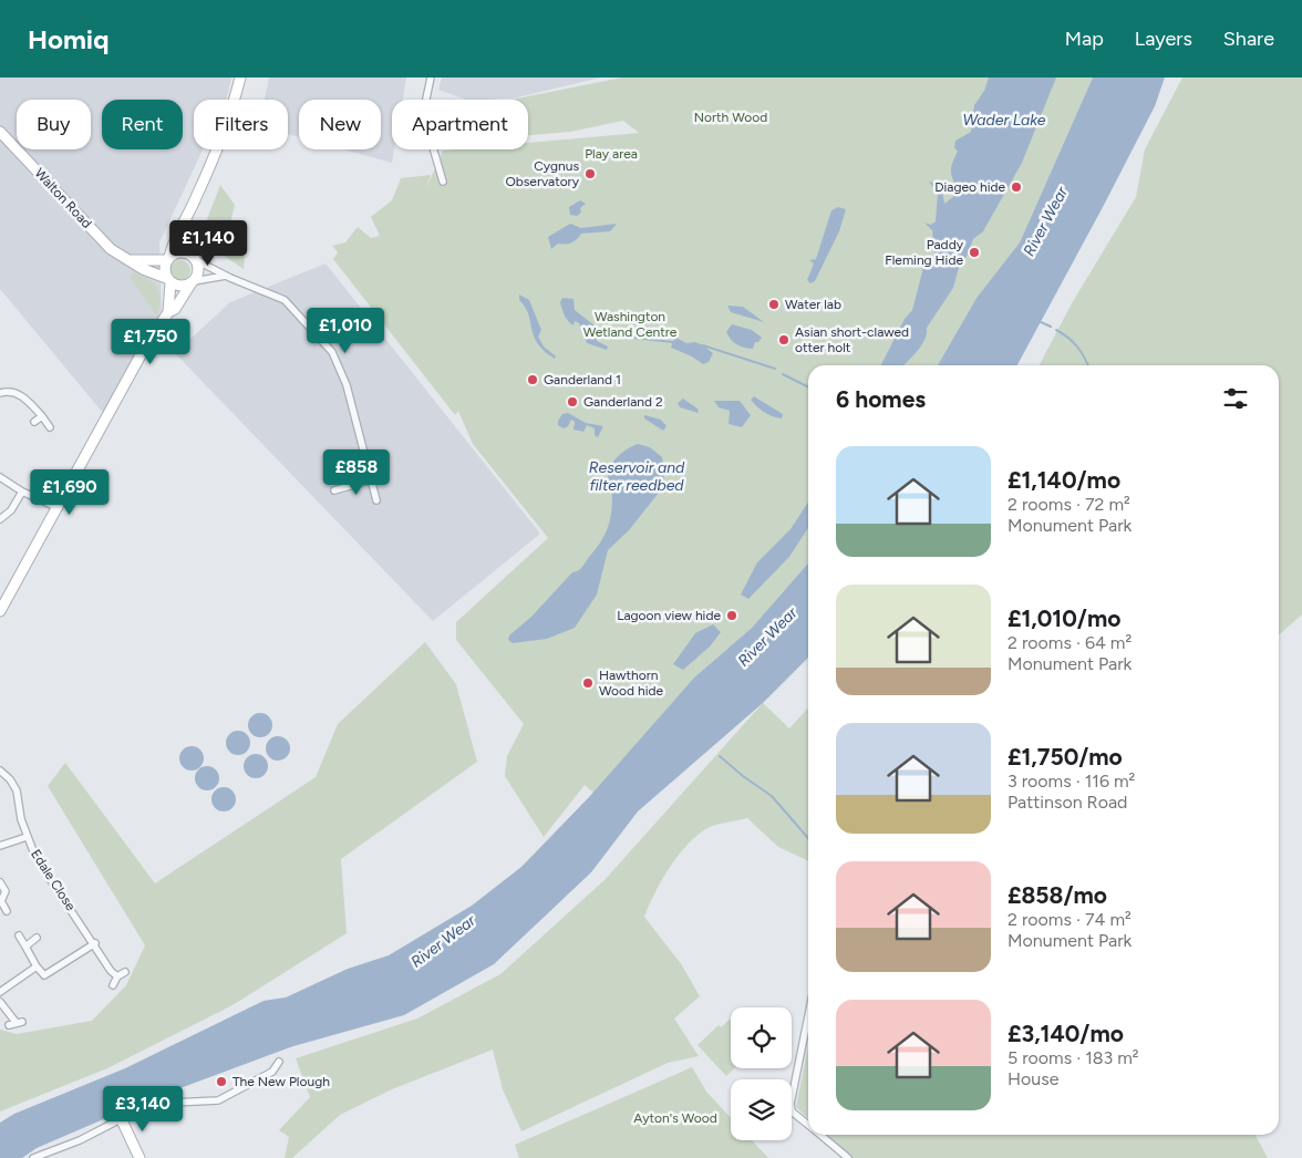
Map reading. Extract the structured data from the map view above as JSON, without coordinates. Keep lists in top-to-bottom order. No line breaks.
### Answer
{"streets":{"street":["Walton Road","Edale Close"]},"water":["Wader Lake","River Wear","Reservoir and filter reedbed"],"parks":["North Wood","Play area","Washington Wetland Centre","Ayton's Wood"],"places":["Cygnus Observatory","Diageo hide","Paddy Fleming Hide","Water lab","Asian short-clawed otter holt","Ganderland 1","Ganderland 2","Lagoon view hide","Hawthorn Wood hide","The New Plough"],"page":{"header":"Homiq","nav":["Map","Layers","Share"],"chip":["Buy","Rent","Filters","New","Apartment"],"price":["£1,140","£1,010","£1,750","£858","£1,690","£3,140"],"heading":"6 homes","list":[{"name":"£1,140/mo","note":"2 rooms · 72 m² · Monument Park"},{"name":"£1,010/mo","note":"2 rooms · 64 m² · Monument Park"},{"name":"£1,750/mo","note":"3 rooms · 116 m² · Pattinson Road"},{"name":"£858/mo","note":"2 rooms · 74 m² · Monument Park"},{"name":"£3,140/mo","note":"5 rooms · 183 m² · House"}]}}
